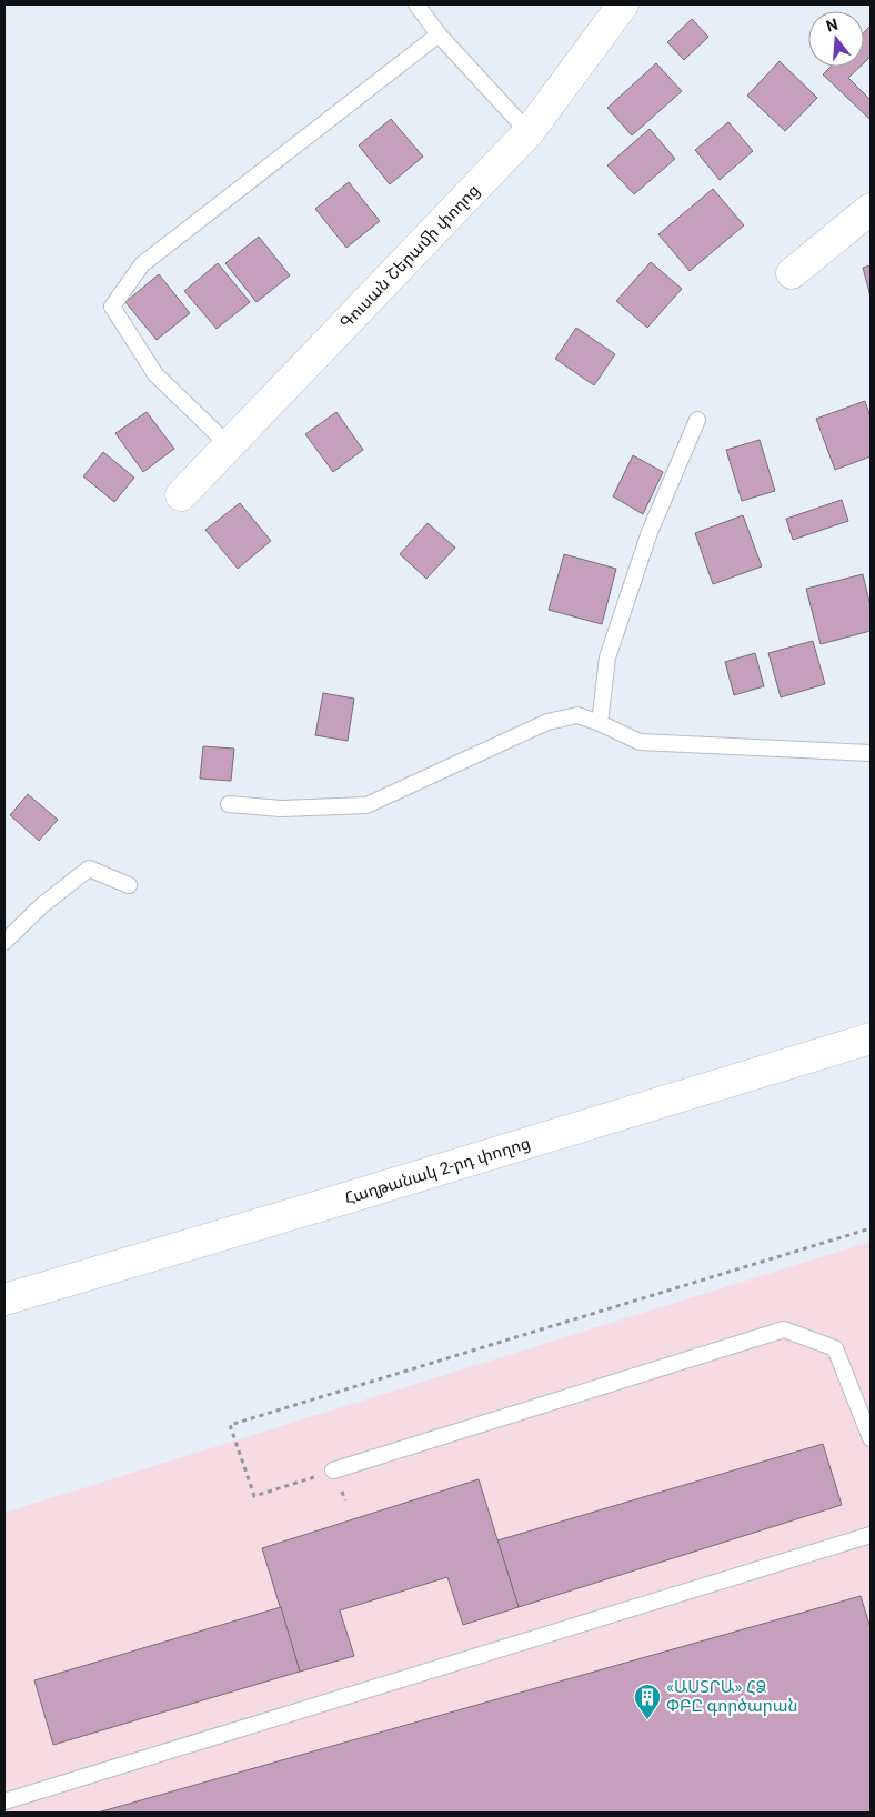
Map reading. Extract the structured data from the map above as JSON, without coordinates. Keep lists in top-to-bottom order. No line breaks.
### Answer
{"streets":{"street":["Գուսան Շերամի փողոց","Հաղթանակ 2-րդ փողոց"]},"places":{"building":["«ԱՍՏՐԱ» ՀՁ ՓԲԸ գործարան"]},"north":"top"}
